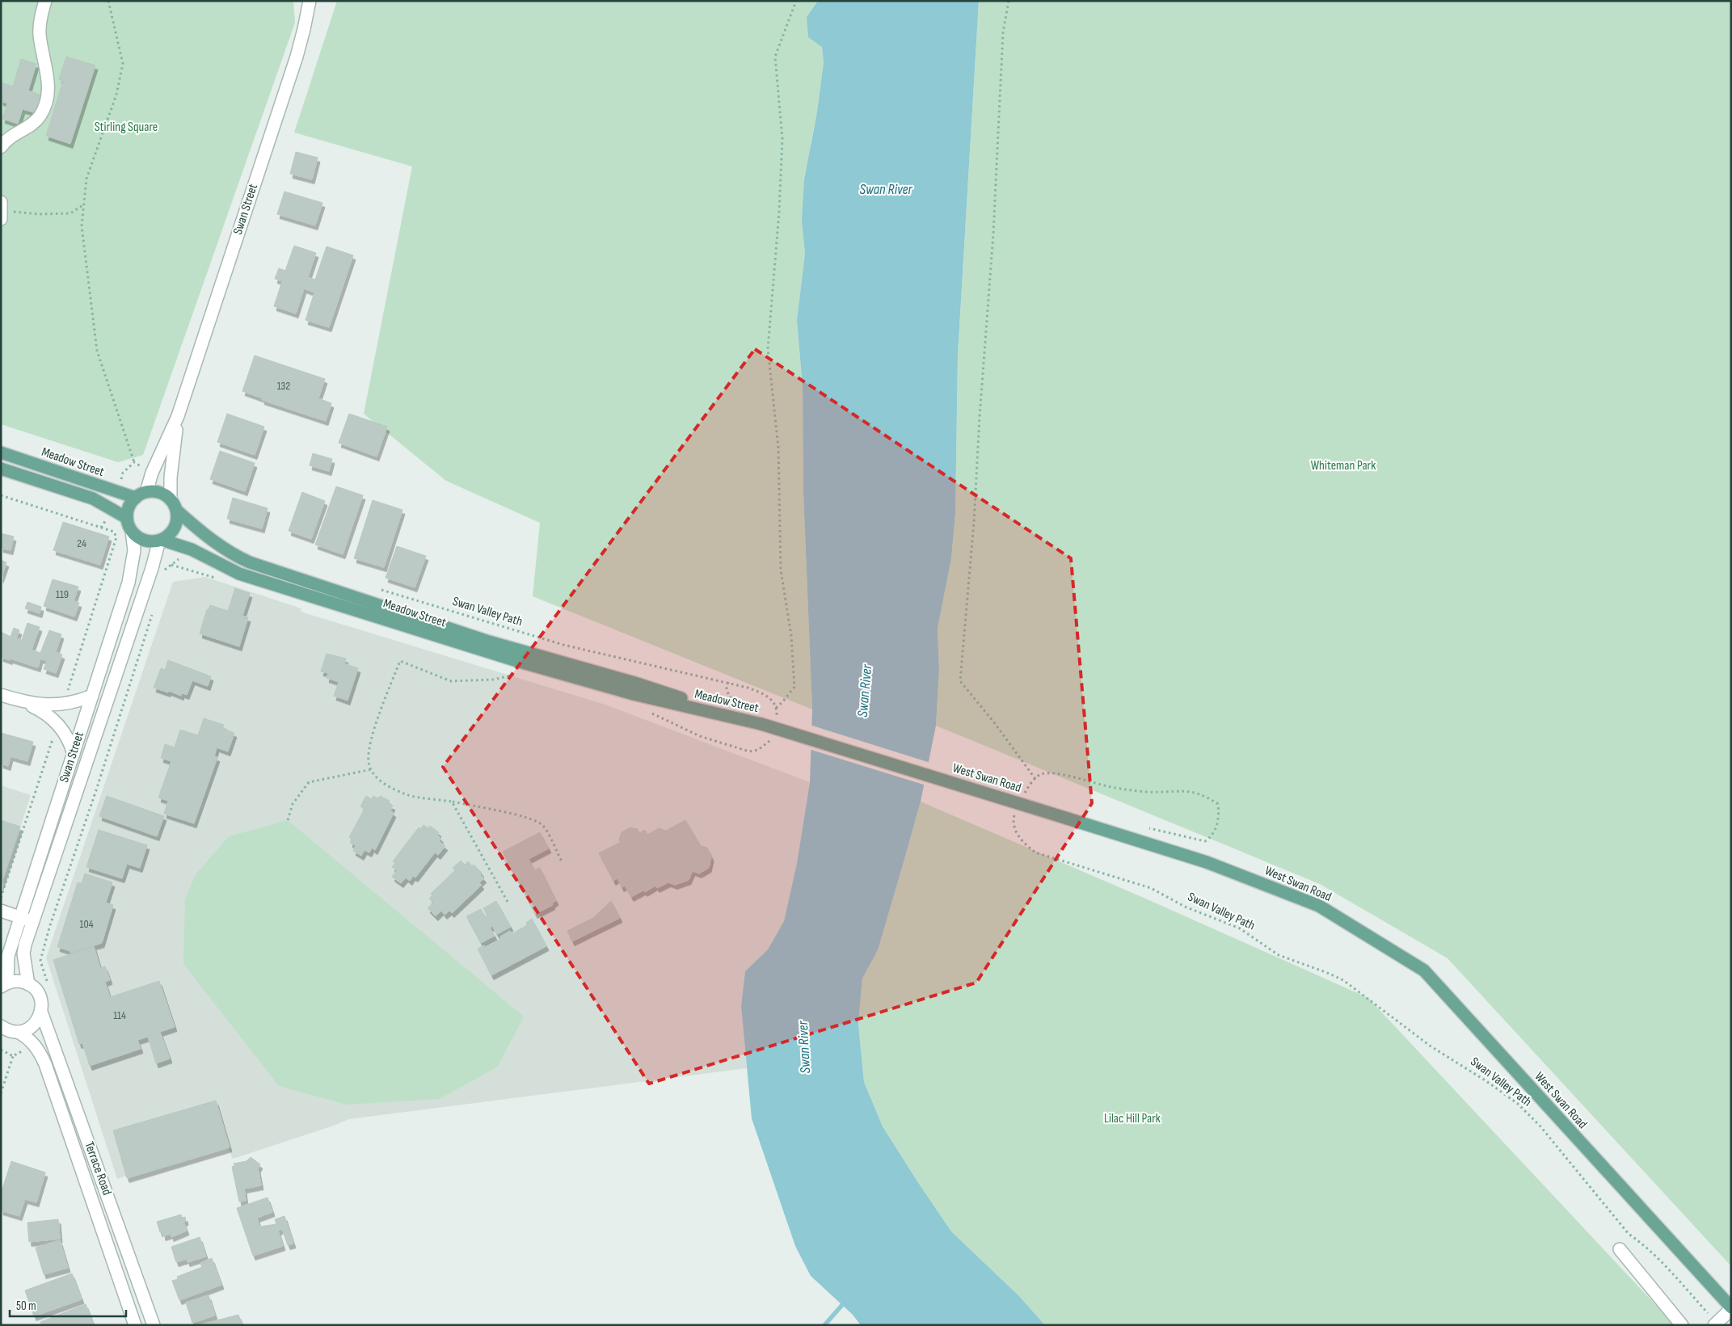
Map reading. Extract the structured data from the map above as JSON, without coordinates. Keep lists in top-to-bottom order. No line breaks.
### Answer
{"streets":{"main road":["Meadow Street","West Swan Road"],"street":["Swan Street","Terrace Road"],"path":["Swan Valley Path"]},"crossings":[["Swan Street","Meadow Street"],["Swan Street","Terrace Road"],["Meadow Street","West Swan Road"]],"water":["Swan River"],"parks":["Stirling Square","Whiteman Park","Lilac Hill Park"],"house_numbers":["132","24","119","104","114"],"scale_bar":"50 m"}
